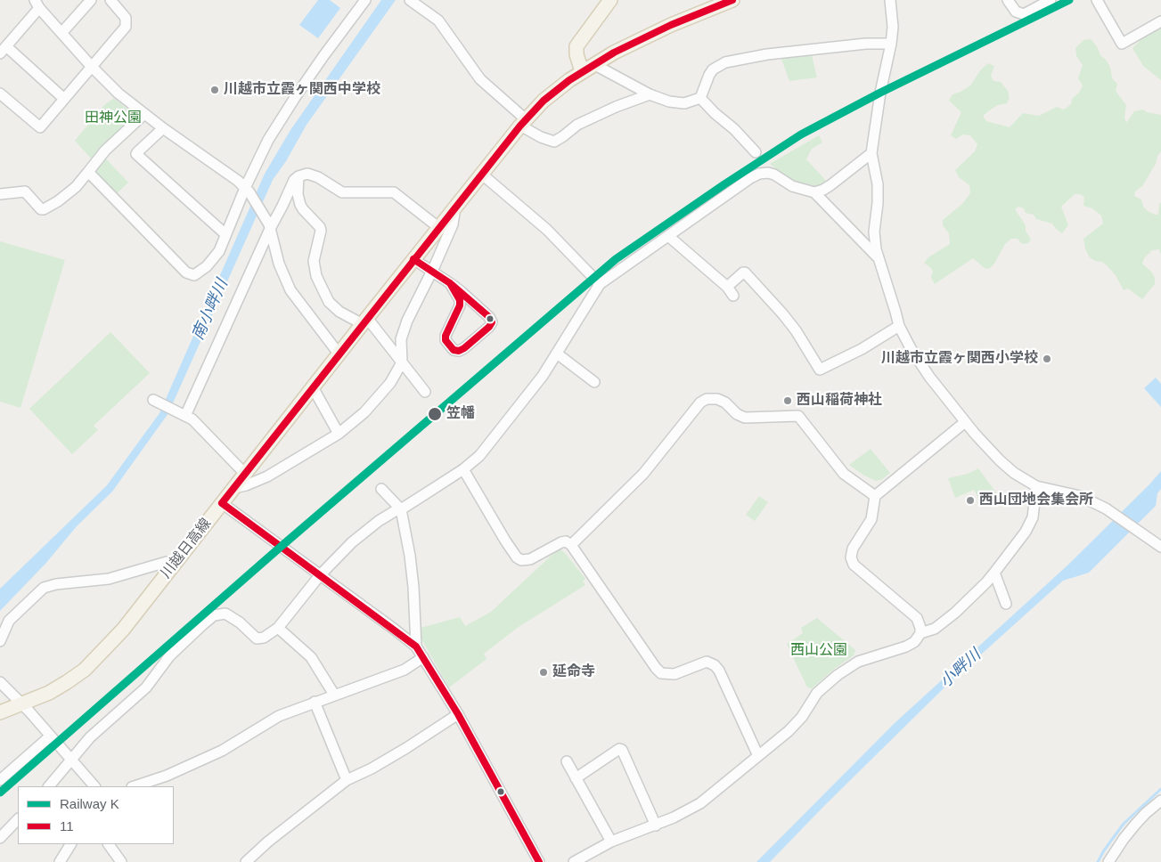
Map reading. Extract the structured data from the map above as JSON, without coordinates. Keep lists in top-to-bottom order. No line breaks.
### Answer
{"streets":{"main road":["川越日高線"]},"water":["南小畔川","小畔川"],"parks":["田神公園","西山公園"],"places":["川越市立霞ヶ関西中学校","川越市立霞ヶ関西小学校","西山稲荷神社","笠幡","西山団地会集会所","延命寺"],"lines":["rail line K","transit line 11"],"legend":["Railway K","11"]}
